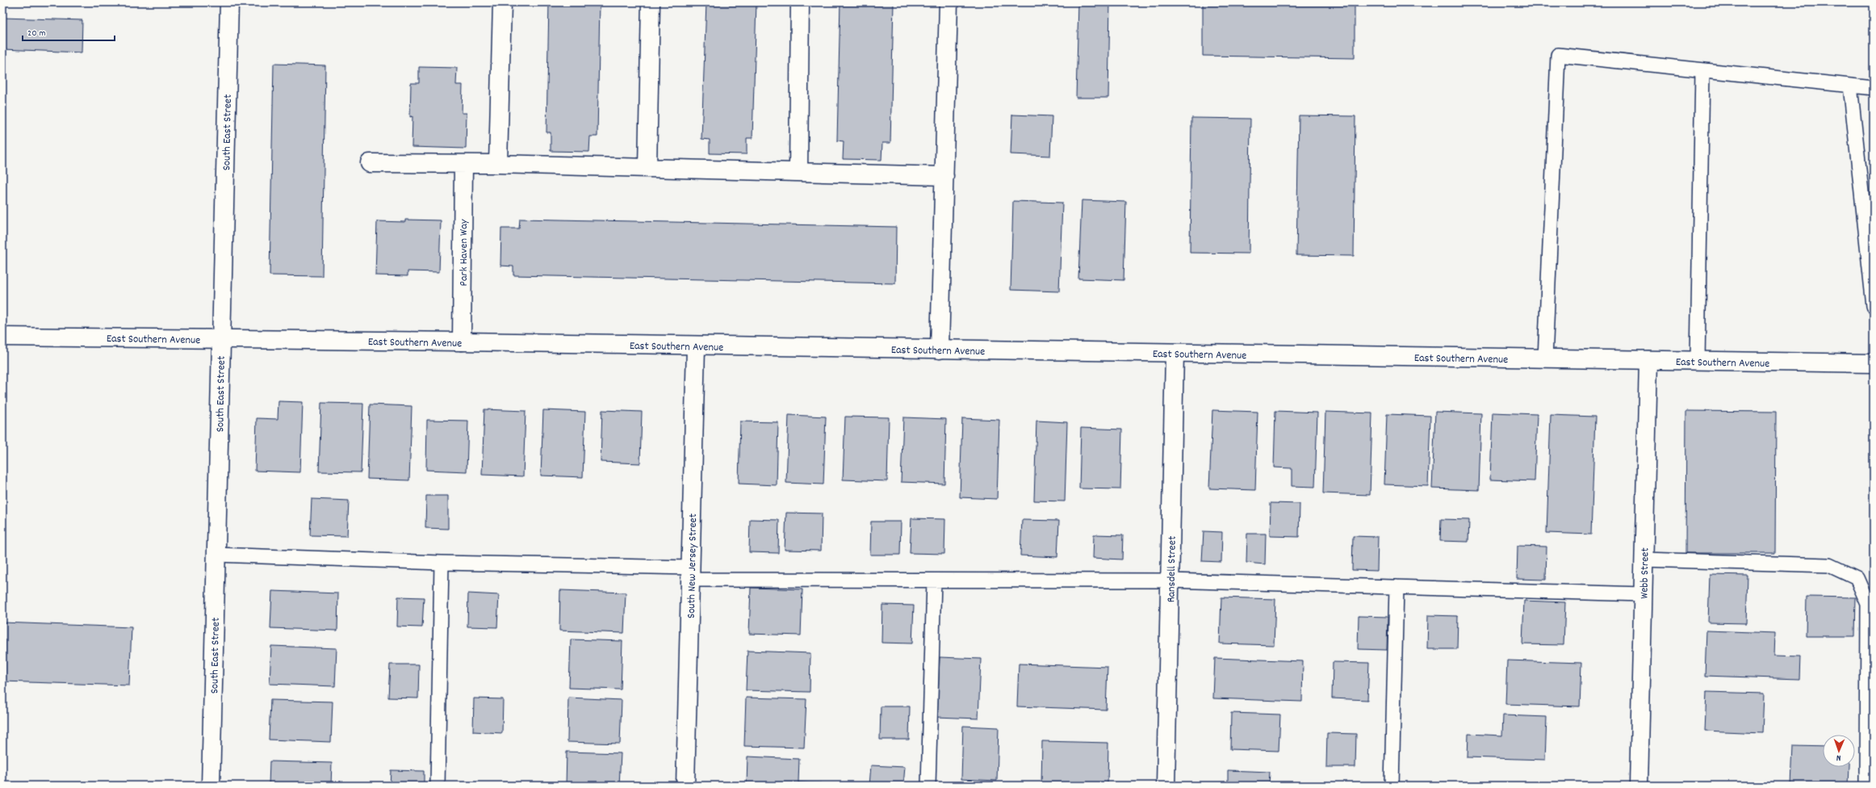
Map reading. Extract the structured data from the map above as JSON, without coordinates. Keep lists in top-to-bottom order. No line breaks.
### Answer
{"streets":{"street":["South East Street","Park Haven Way","East Southern Avenue","South New Jersey Street","Ransdell Street","Webb Street"]},"crossings":[["South East Street","East Southern Avenue"],["Park Haven Way","East Southern Avenue"],["East Southern Avenue","South New Jersey Street"],["East Southern Avenue","Ransdell Street"],["East Southern Avenue","Webb Street"]],"scale_bar":"20 m","north":"bottom"}
